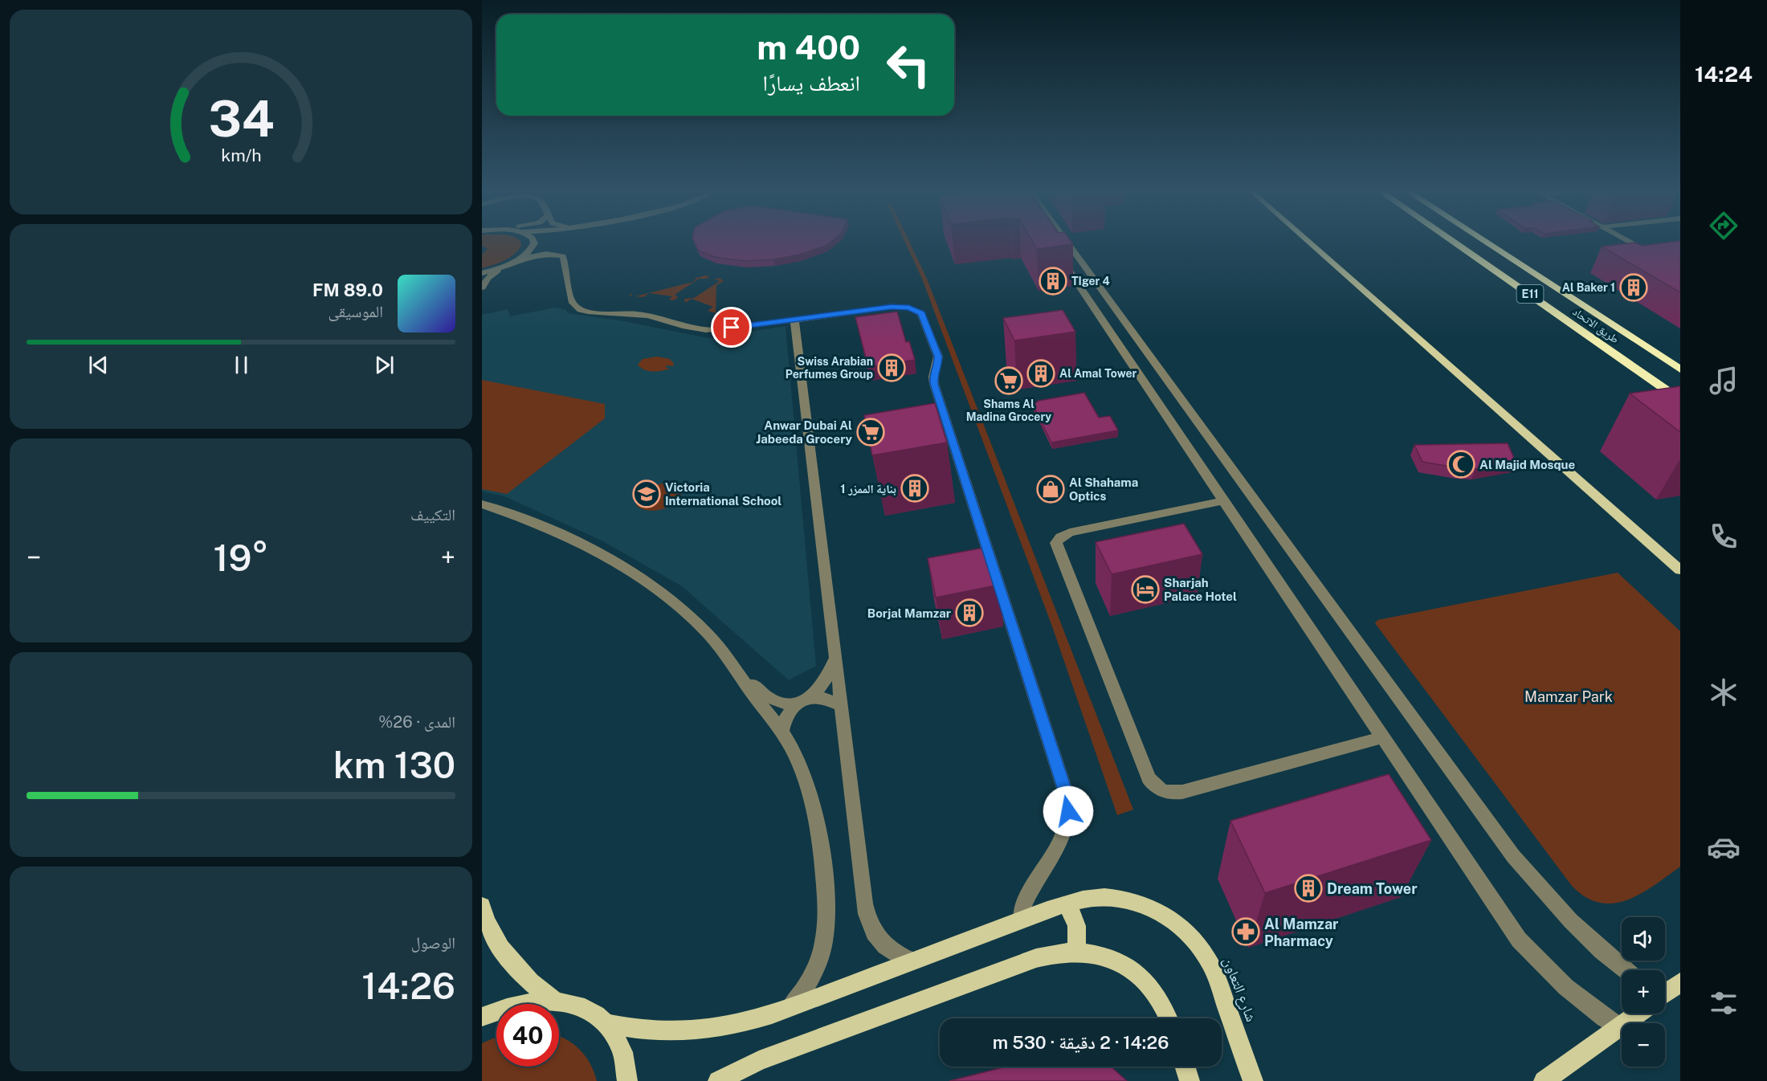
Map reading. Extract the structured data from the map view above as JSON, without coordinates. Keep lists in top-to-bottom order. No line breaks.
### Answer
{"streets":{"highway":["E11","طريق الاتحاد"],"main road":["شارع التعاون"]},"parks":["Mamzar Park"],"places":{"building":["TIger 4","Al Baker 1","Swiss Arabian Perfumes Group","Al Amal Tower","بناية الممزر 1","Borjal Mamzar","Dream Tower"],"supermarket":["Shams Al Madina Grocery","Anwar Dubai Al Jabeeda Grocery"],"mosque":["Al Majid Mosque"],"shop":["Al Shahama Optics"],"school or university":["Victoria International School"],"hotel":["Sharjah Palace Hotel"],"pharmacy":["Al Mamzar Pharmacy"]},"page":{"tabs":"14:24","turn":["400 m","انعطف يسارًا"],"song":["89.0 FM","الموسيقى"],"tile":["التكييف",["المدى · 26%","130 km"],["الوصول","14:26"]],"heat":["−","19°","+"],"map_buttons":["+","−"],"limit":"40","trip":"14:26 · 2 دقيقة · 530 m","gauge":["34","km/h"]}}
